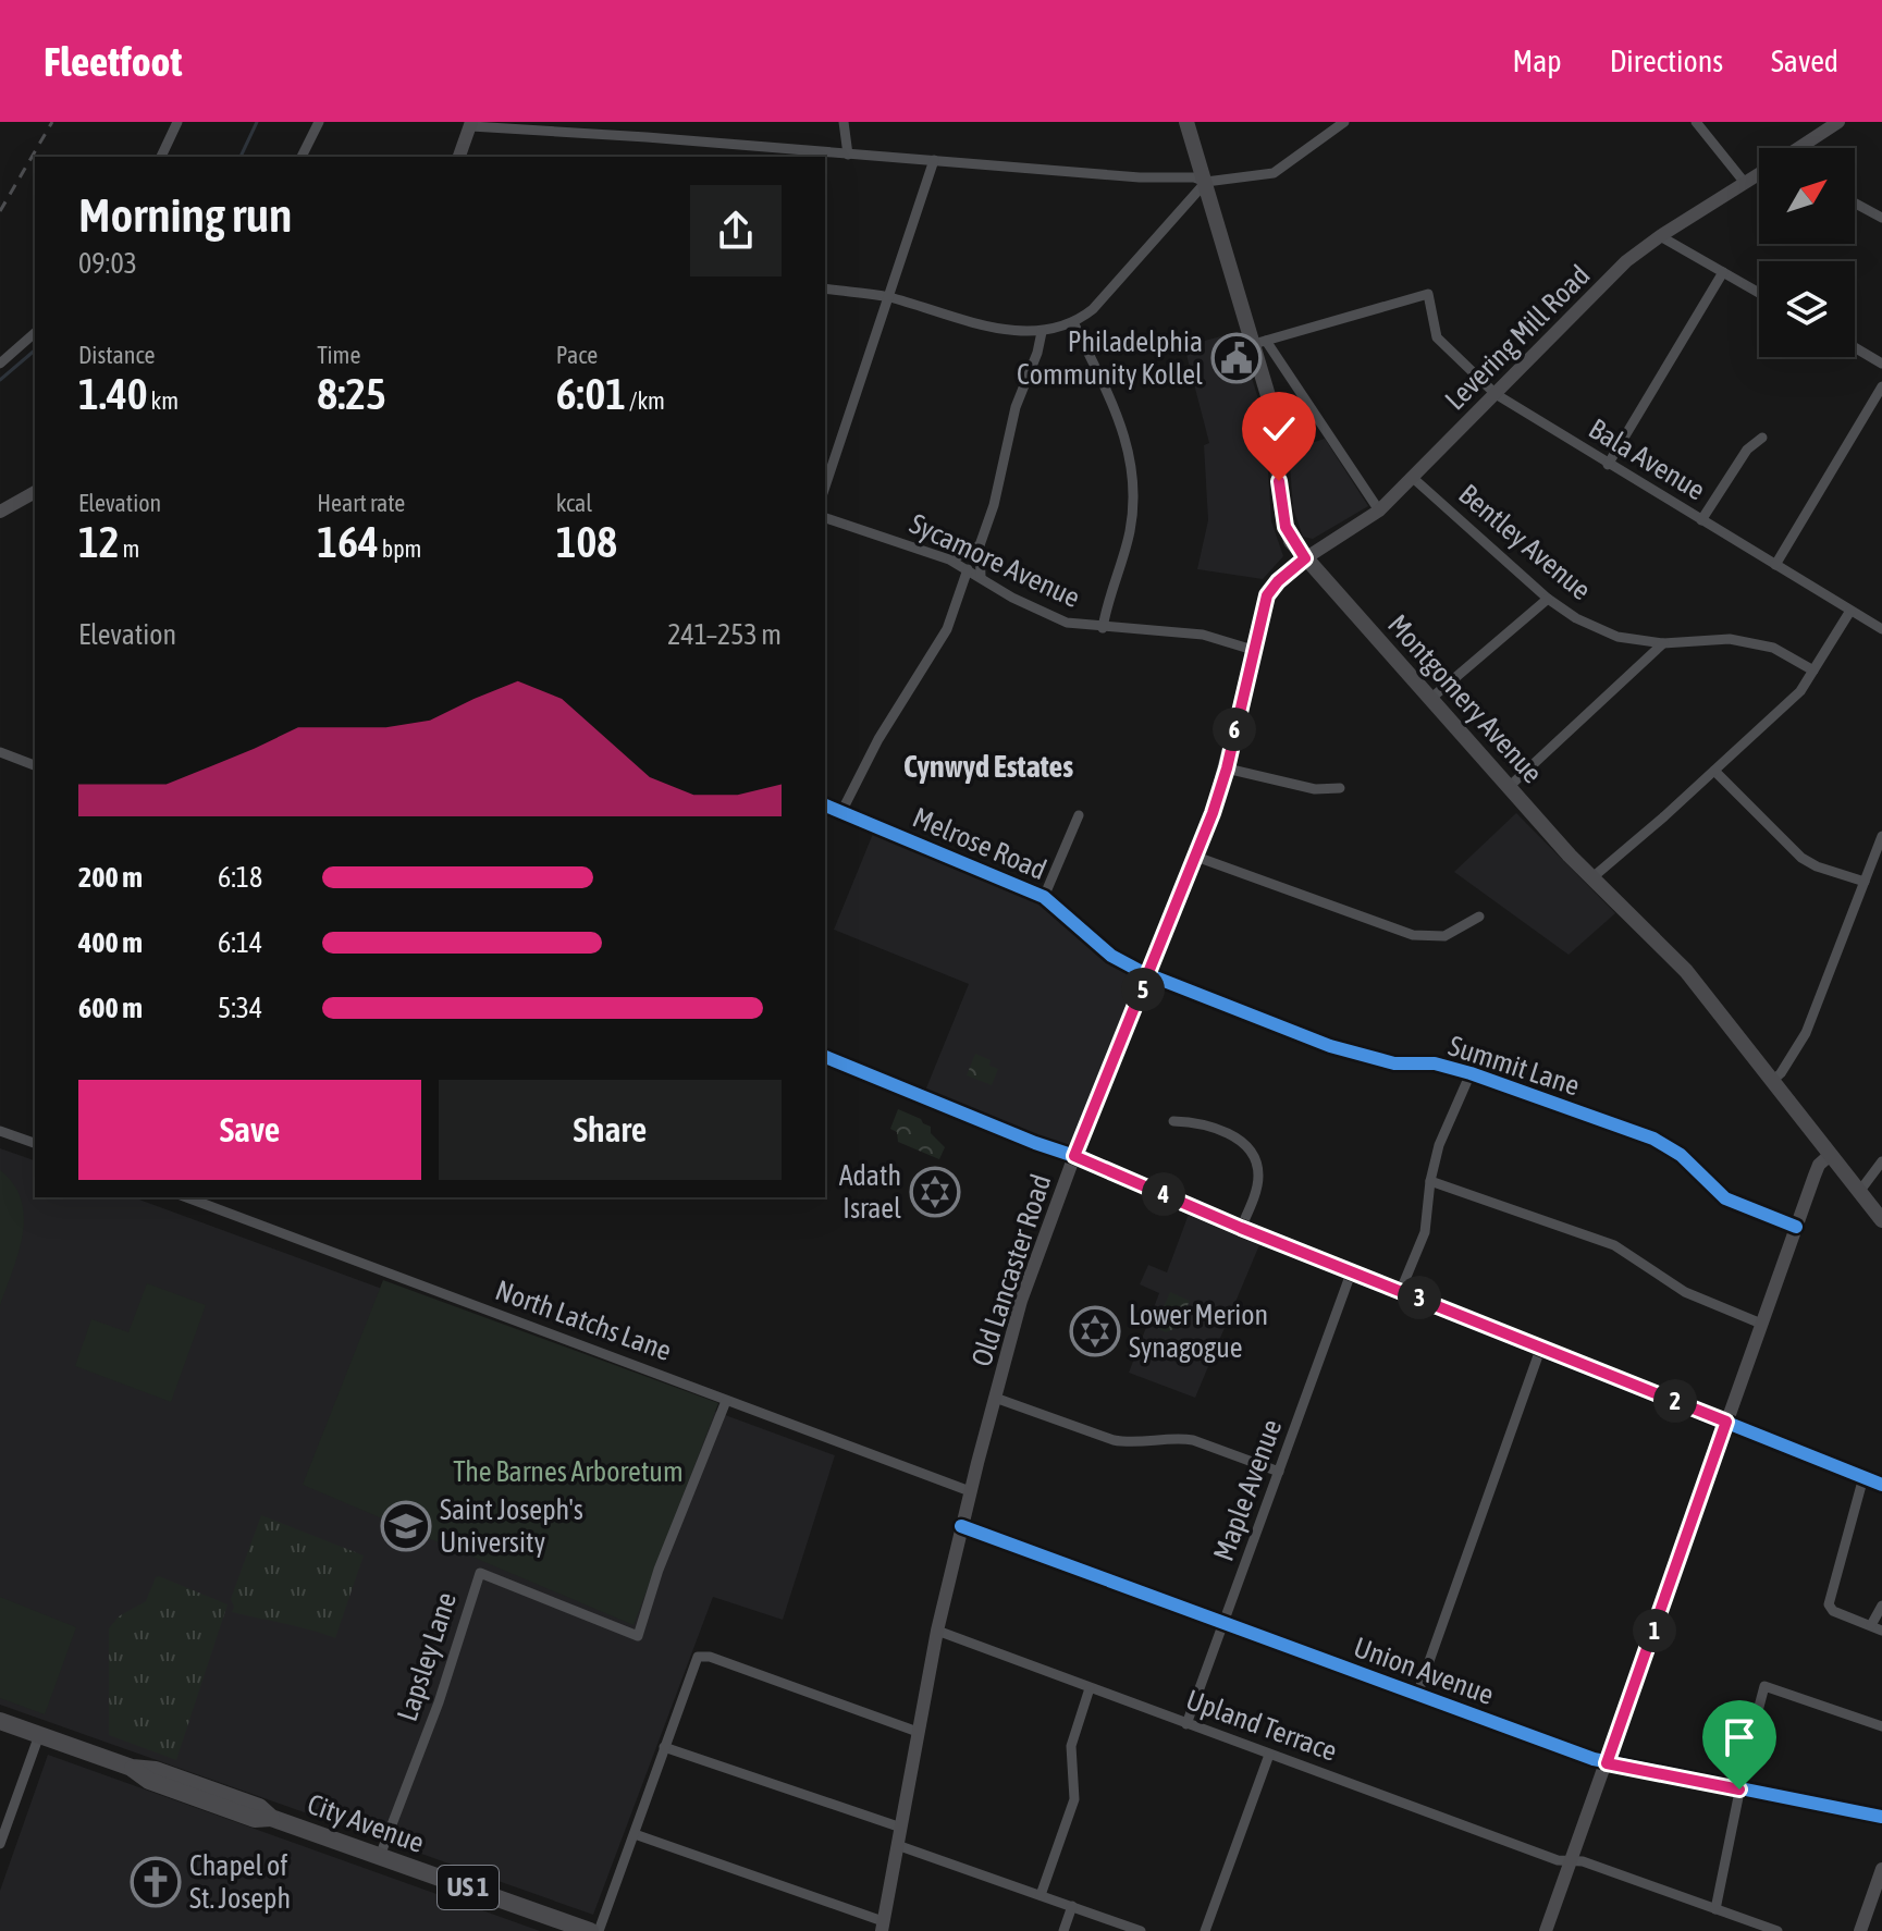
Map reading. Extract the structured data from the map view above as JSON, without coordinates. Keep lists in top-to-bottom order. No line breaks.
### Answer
{"streets":{"highway":["City Avenue","US 1"],"main road":["Montgomery Avenue"],"street":["Levering Mill Road","Bala Avenue","Bentley Avenue","Sycamore Avenue","Melrose Road","Summit Lane","Old Lancaster Road","North Latchs Lane","Maple Avenue","Lapsley Lane","Union Avenue","Upland Terrace"]},"crossings":[["Levering Mill Road","Bala Avenue"],["Levering Mill Road","Bentley Avenue"],["Levering Mill Road","Montgomery Avenue"],["Levering Mill Road","Old Lancaster Road"],["Bala Avenue","Montgomery Avenue"],["Sycamore Avenue","Old Lancaster Road"],["Montgomery Avenue","Old Lancaster Road"],["Melrose Road","Summit Lane"],["Melrose Road","Old Lancaster Road"],["Summit Lane","Old Lancaster Road"],["Old Lancaster Road","North Latchs Lane"],["Old Lancaster Road","Union Avenue"],["Old Lancaster Road","Upland Terrace"],["North Latchs Lane","Lapsley Lane"],["Maple Avenue","Union Avenue"],["Maple Avenue","Upland Terrace"],["Lapsley Lane","City Avenue"]],"districts":["Cynwyd Estates"],"parks":["The Barnes Arboretum"],"places":{"public building":["Philadelphia Community Kollel"],"synagogue":["Adath Israel","Lower Merion Synagogue"],"school or university":["Saint Joseph's University"],"church":["Chapel of St. Joseph"]},"north":"top right","page":{"header":"Fleetfoot","nav":["Map","Directions","Saved"],"heading":["Morning run","09:03"],"stats":[["Distance","1.40 km"],["Time","8:25"],["Pace","6:01 /km"],["Elevation","12 m"],["Heart rate","164 bpm"],["kcal","108"]],"chart":["Elevation","241–253 m"],"pins":["6","5","4","3","2","1"],"list":[{"name":"200 m","note":"6:18"},{"name":"400 m","note":"6:14"},{"name":"600 m","note":"5:34"}],"buttons":["Save","Share"]}}
